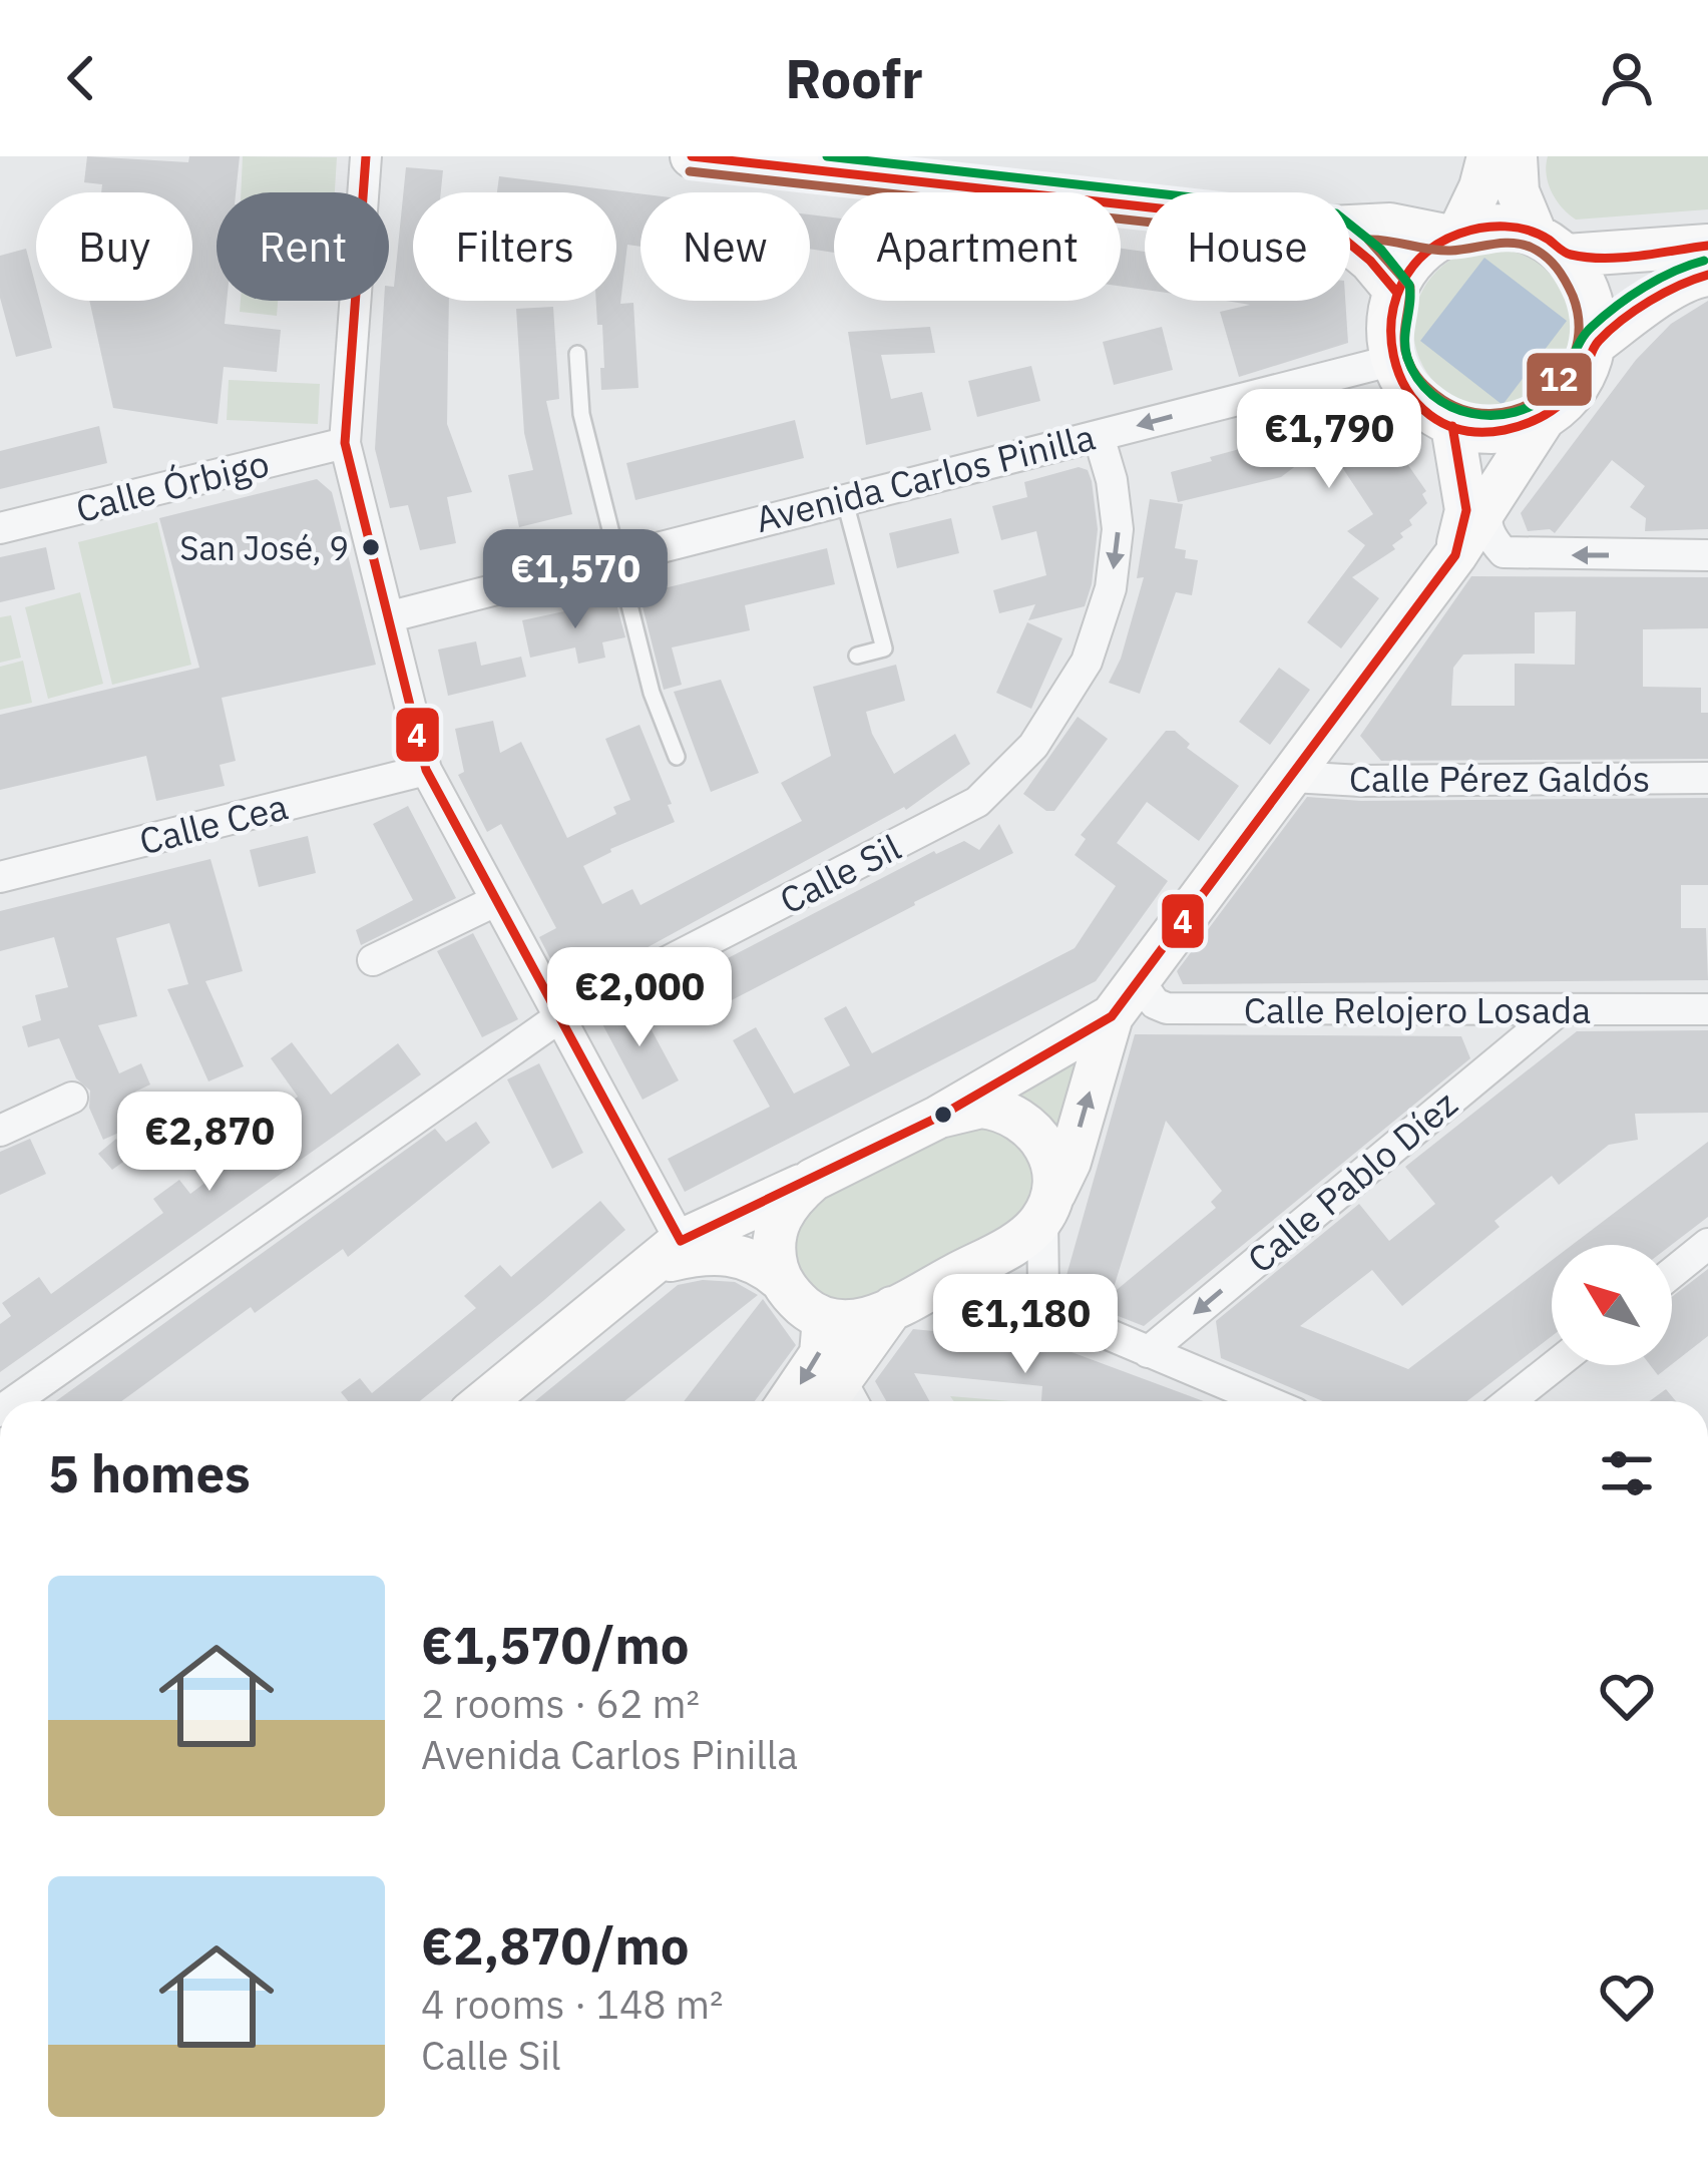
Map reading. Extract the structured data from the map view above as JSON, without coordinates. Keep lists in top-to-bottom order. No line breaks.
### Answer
{"streets":{"street":["Avenida Carlos Pinilla","Calle Órbigo","Calle Pérez Galdós","Calle Cea","Calle Sil","Calle Relojero Losada","Calle Pablo Díez"]},"crossings":[["Avenida Carlos Pinilla","Calle Sil"],["Calle Relojero Losada","Calle Pablo Díez"]],"one_way":["Calle Sil","Calle Pablo Díez"],"places":["San José, 9"],"lines":["transit line 4","transit line 12"],"north":"top left","page":{"header":"Roofr","chip":["Buy","Rent","Filters","New","Apartment","House"],"price":["€1,790","€1,570","€2,000","€2,870","€1,180"],"heading":"5 homes","list":[{"name":"€1,570/mo","note":"2 rooms · 62 m² · Avenida Carlos Pinilla"},{"name":"€2,870/mo","note":"4 rooms · 148 m² · Calle Sil"}]}}
